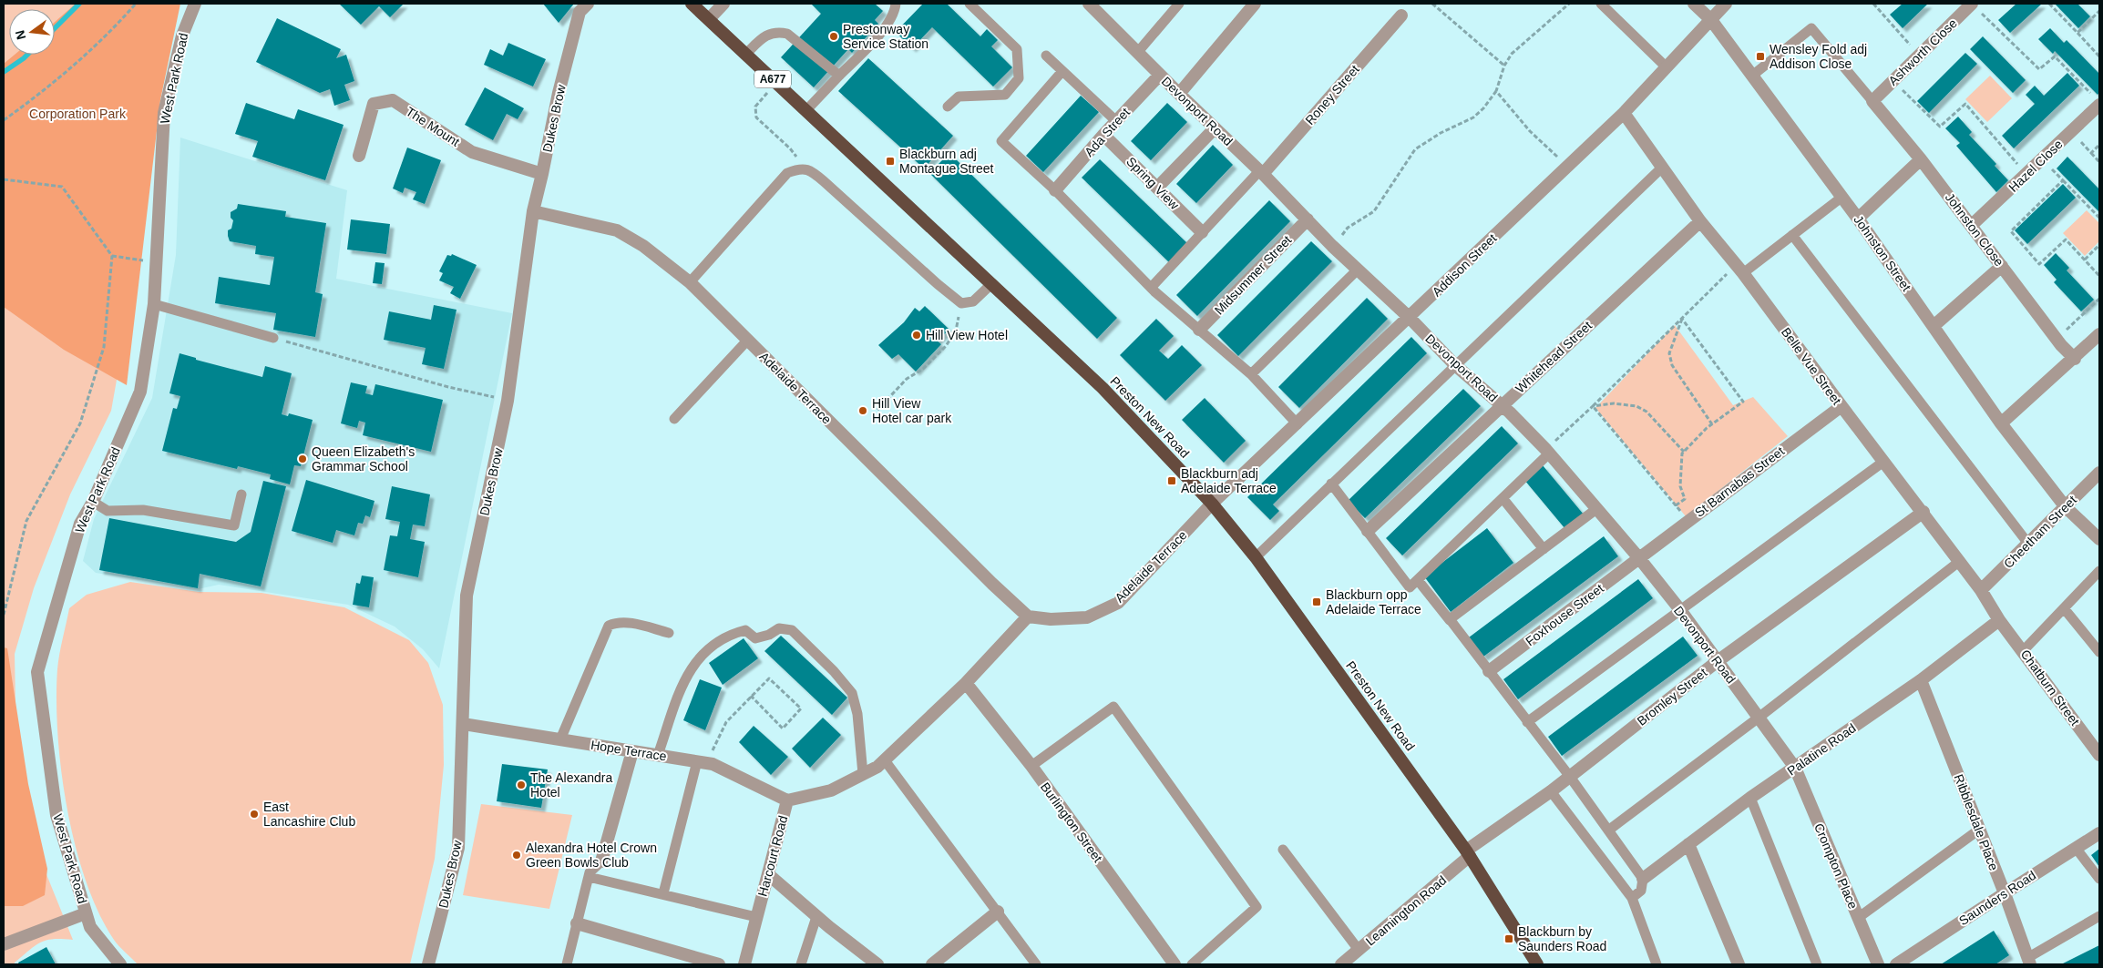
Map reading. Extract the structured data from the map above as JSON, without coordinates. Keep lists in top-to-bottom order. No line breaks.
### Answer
{"streets":{"highway":["A677","Preston New Road"],"street":["Ashworth Close","West Park Road","Roney Street","Devonport Road","Dukes Brow","The Mount","Ada Street","Hazel Close","Spring View","Johnston Close","Johnston Street","Addison Street","Midsummer Street","Whitehead Street","Belle Vue Street","Adelaide Terrace","St Barnabas Street","Cheetham Street","Foxhouse Street","Chatburn Street","Bromley Street","Palatine Road","Hope Terrace","Burlington Street","Ribblesdale Place","Harcourt Road","Crompton Place","Saunders Road","Leamington Road"]},"crossings":[["Ashworth Close","Johnston Close"],["Roney Street","Devonport Road"],["Devonport Road","Ada Street"],["Devonport Road","Addison Street"],["Devonport Road","Midsummer Street"],["Devonport Road","Whitehead Street"],["Devonport Road","St Barnabas Street"],["Devonport Road","Foxhouse Street"],["Devonport Road","Bromley Street"],["Devonport Road","Palatine Road"],["Devonport Road","Crompton Place"],["Dukes Brow","The Mount"],["Dukes Brow","Adelaide Terrace"],["Dukes Brow","Hope Terrace"],["Ada Street","Spring View"],["Hazel Close","Johnston Close"],["Johnston Street","Addison Street"],["Johnston Street","Cheetham Street"],["Addison Street","Belle Vue Street"],["Addison Street","Adelaide Terrace"],["Addison Street","Preston New Road"],["Whitehead Street","Belle Vue Street"],["Belle Vue Street","St Barnabas Street"],["Belle Vue Street","Cheetham Street"],["Belle Vue Street","Chatburn Street"],["Belle Vue Street","Bromley Street"],["Belle Vue Street","Palatine Road"],["Adelaide Terrace","Preston New Road"],["Preston New Road","Bromley Street"],["Preston New Road","Leamington Road"],["St Barnabas Street","Foxhouse Street"],["Chatburn Street","Palatine Road"],["Bromley Street","Leamington Road"],["Palatine Road","Ribblesdale Place"],["Palatine Road","Crompton Place"],["Hope Terrace","Harcourt Road"],["Burlington Street","Harcourt Road"],["Ribblesdale Place","Saunders Road"]],"parks":["Corporation Park"],"places":{"other":["Prestonway Service Station","Hill View Hotel","Hill View Hotel car park","Queen Elizabeth's Grammar School","The Alexandra Hotel","East Lancashire Club","Alexandra Hotel Crown Green Bowls Club"],"transit":["Wensley Fold adj Addison Close","Blackburn adj Montague Street","Blackburn adj Adelaide Terrace","Blackburn opp Adelaide Terrace","Blackburn by Saunders Road"]},"north":"left"}
